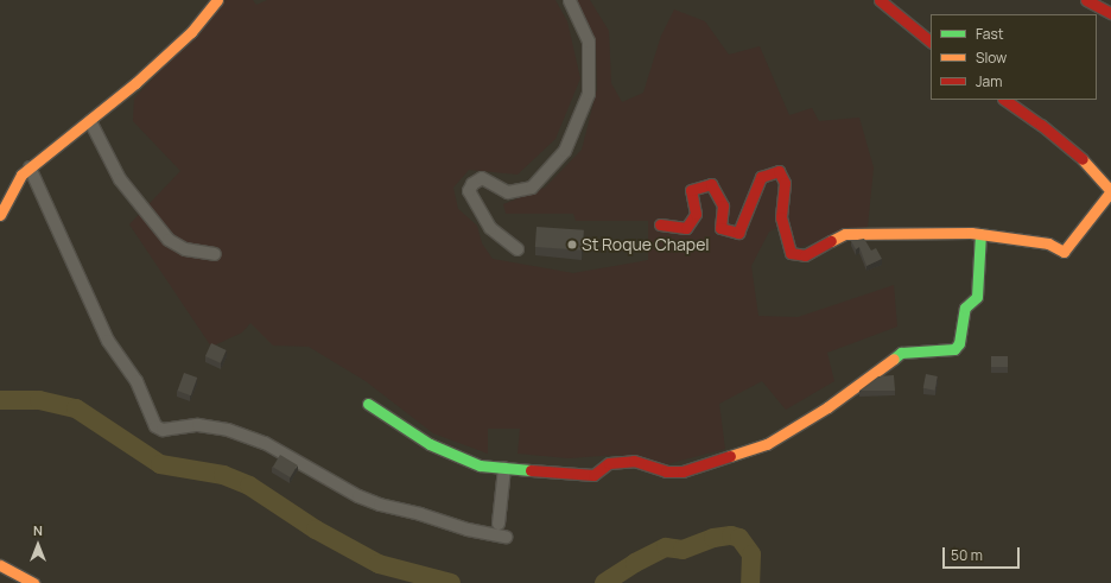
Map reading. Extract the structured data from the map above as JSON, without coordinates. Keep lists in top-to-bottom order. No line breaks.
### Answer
{"places":["St Roque Chapel"],"legend":["Fast","Slow","Jam"],"scale_bar":"50 m","north":"top"}
